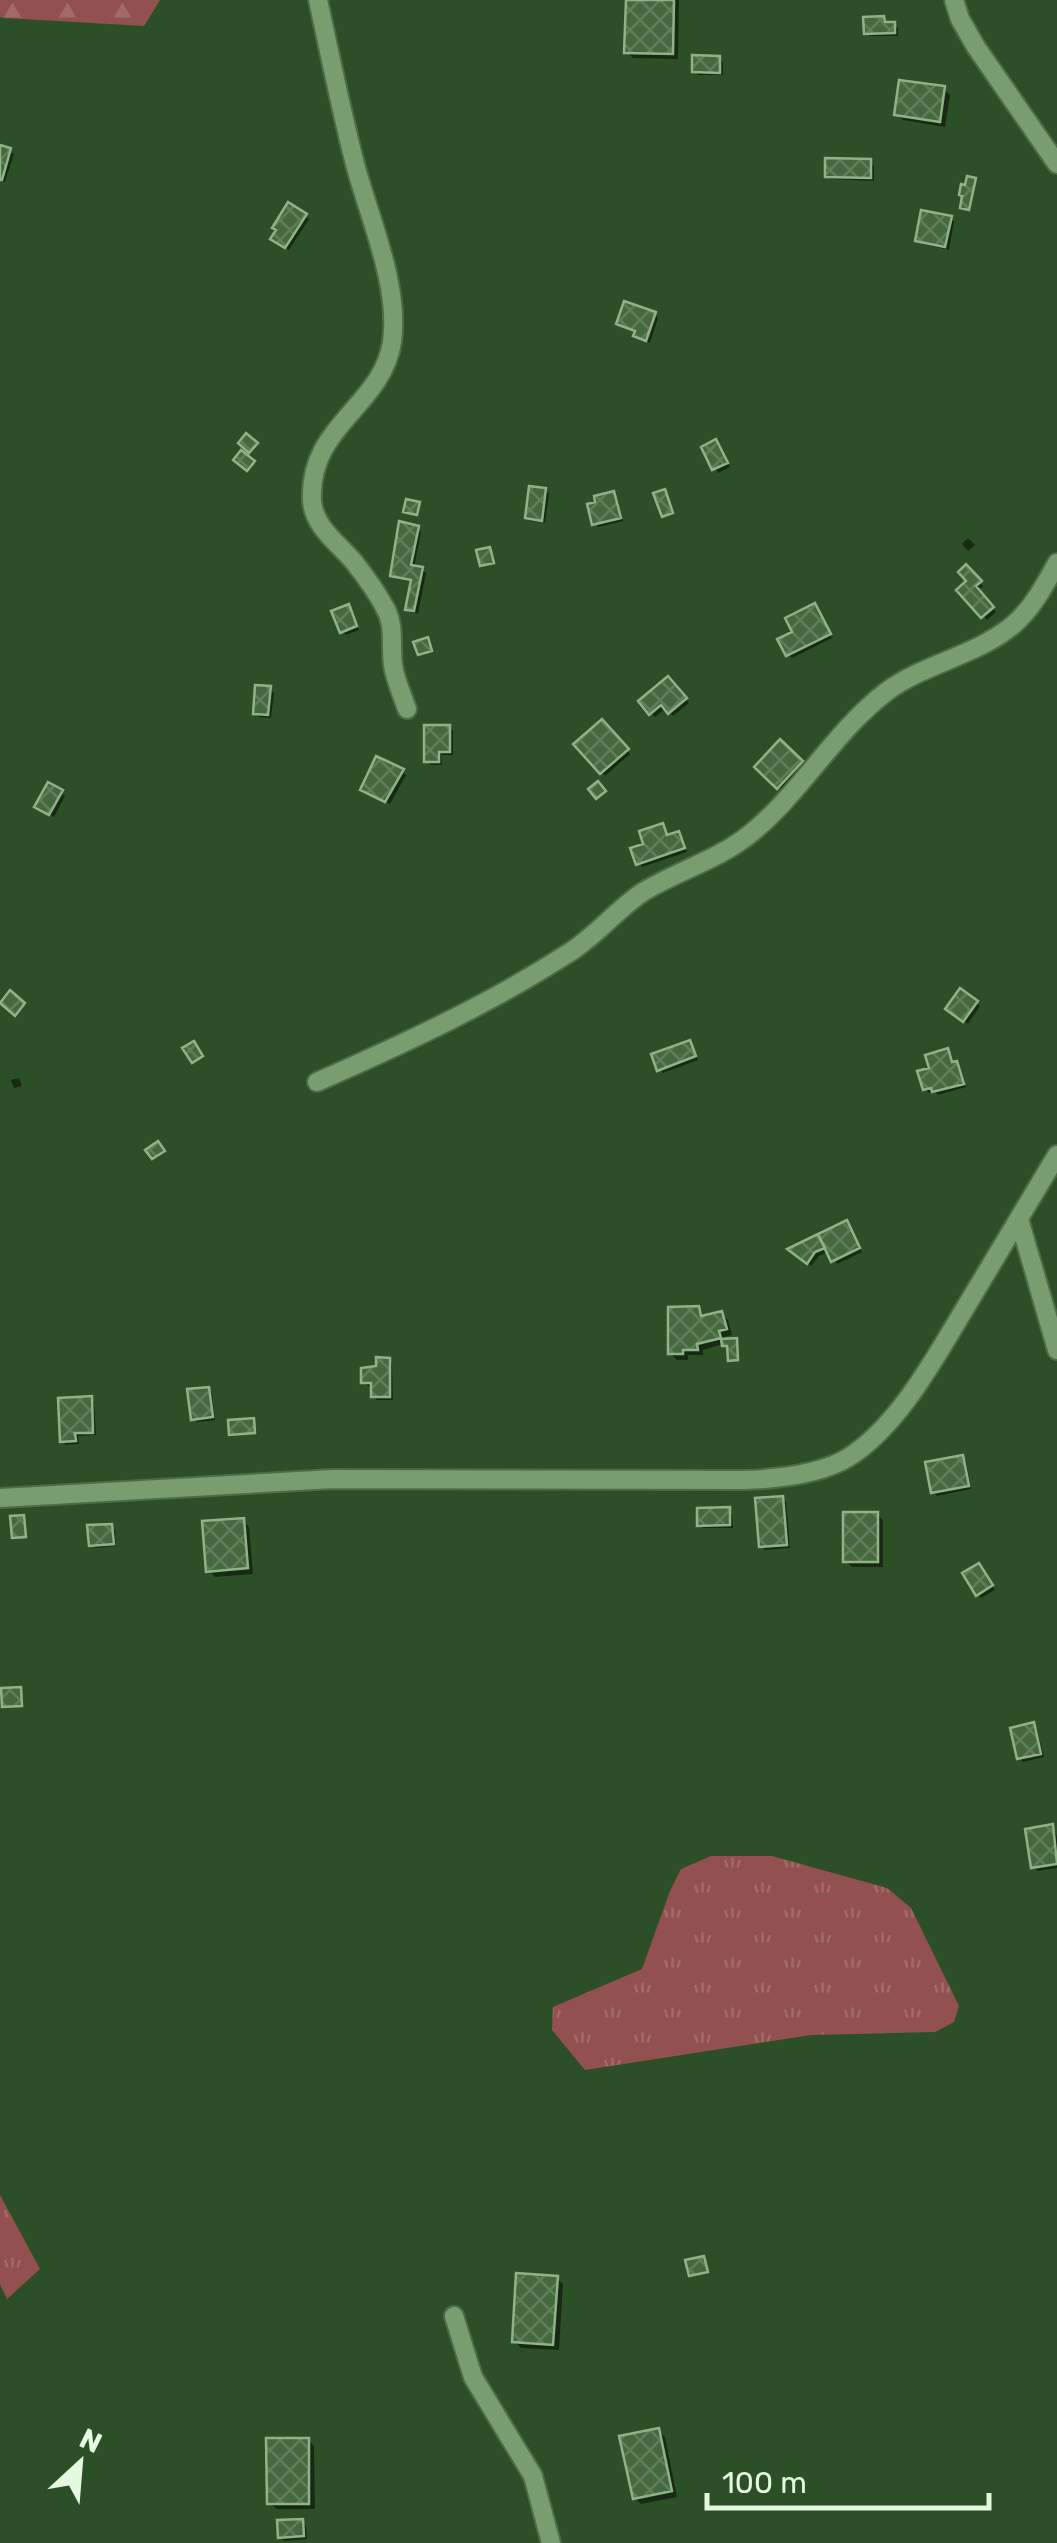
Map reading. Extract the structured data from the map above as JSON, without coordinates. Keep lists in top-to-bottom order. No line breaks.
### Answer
{"scale_bar":"100 m","north":"top right"}
